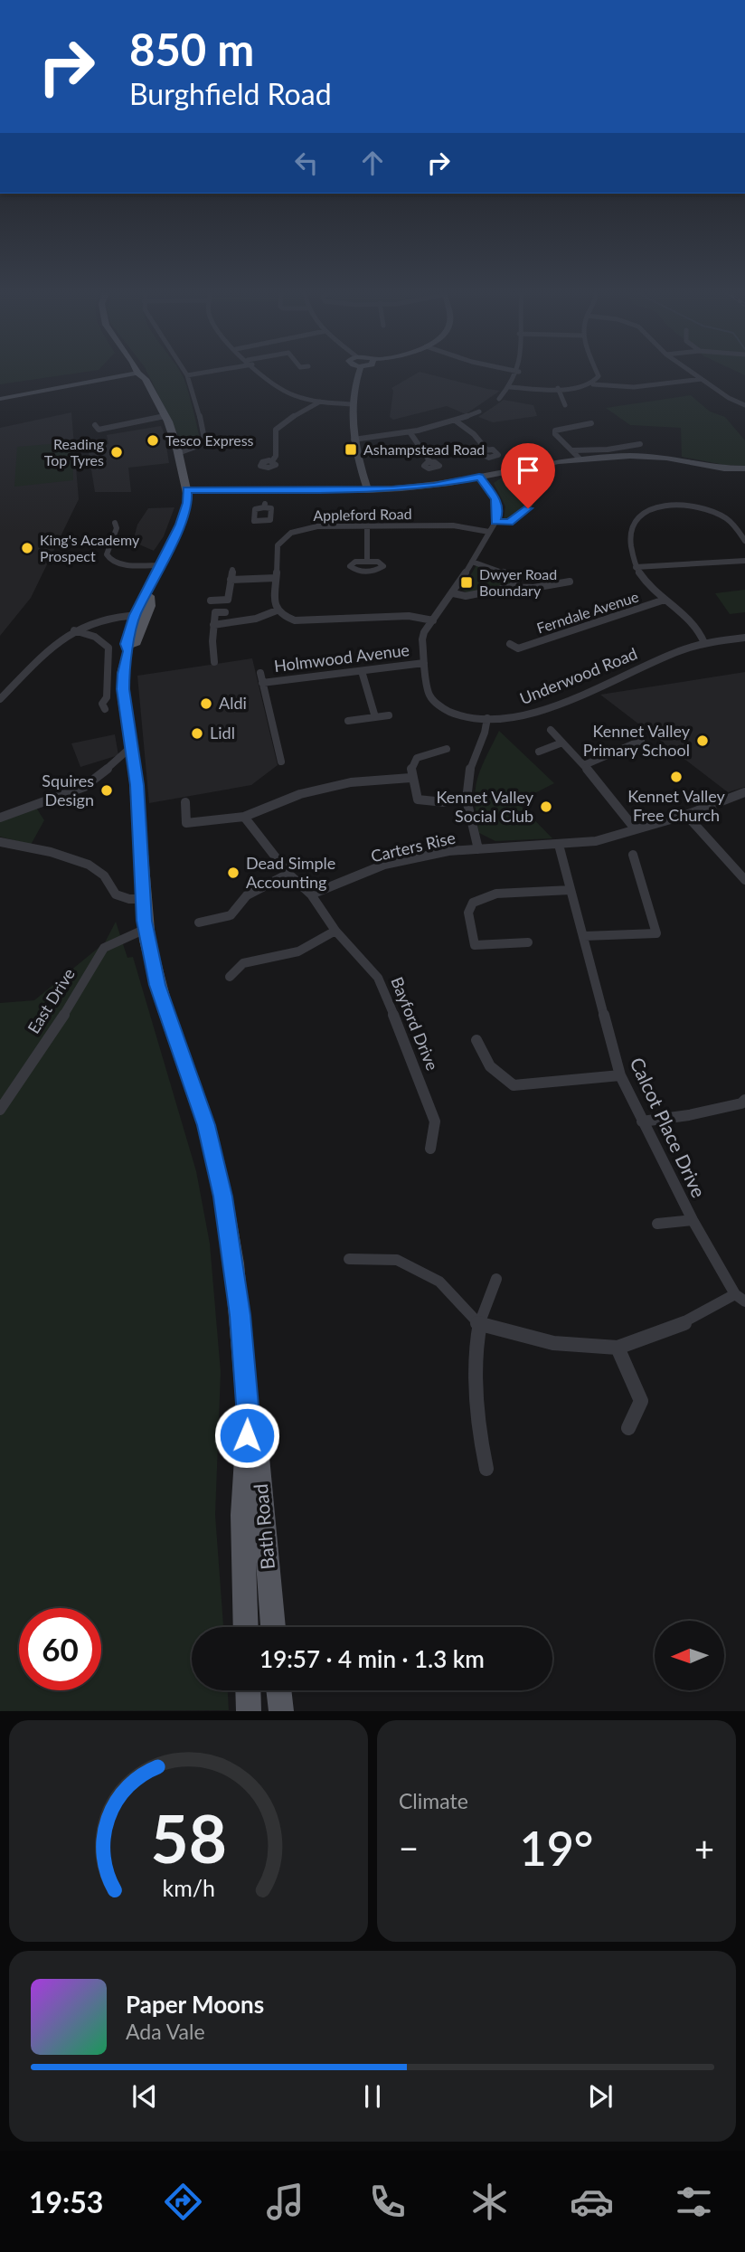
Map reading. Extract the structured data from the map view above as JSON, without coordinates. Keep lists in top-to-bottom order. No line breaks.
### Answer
{"streets":{"main road":["Bath Road"],"street":["Appleford Road","Ferndale Avenue","Holmwood Avenue","Underwood Road","Carters Rise","East Drive","Bayford Drive","Calcot Place Drive"]},"crossings":[["Appleford Road","Underwood Road"],["Holmwood Avenue","Underwood Road"],["Carters Rise","Bayford Drive"],["Carters Rise","Calcot Place Drive"],["East Drive","Bath Road"]],"places":{"other":["Tesco Express","Reading Top Tyres","King's Academy Prospect","Aldi","Lidl","Kennet Valley Primary School","Kennet Valley Free Church","Squires Design","Kennet Valley Social Club","Dead Simple Accounting"],"transit":["Ashampstead Road","Dwyer Road Boundary"]},"north":"left","page":{"turn":["850 m","Burghfield Road"],"limit":"60","trip":"19:57 · 4 min · 1.3 km","tile":"Climate","heat":["−","19°","+"],"song":["Paper Moons","Ada Vale"],"tabs":"19:53","gauge":["58","km/h"]}}
